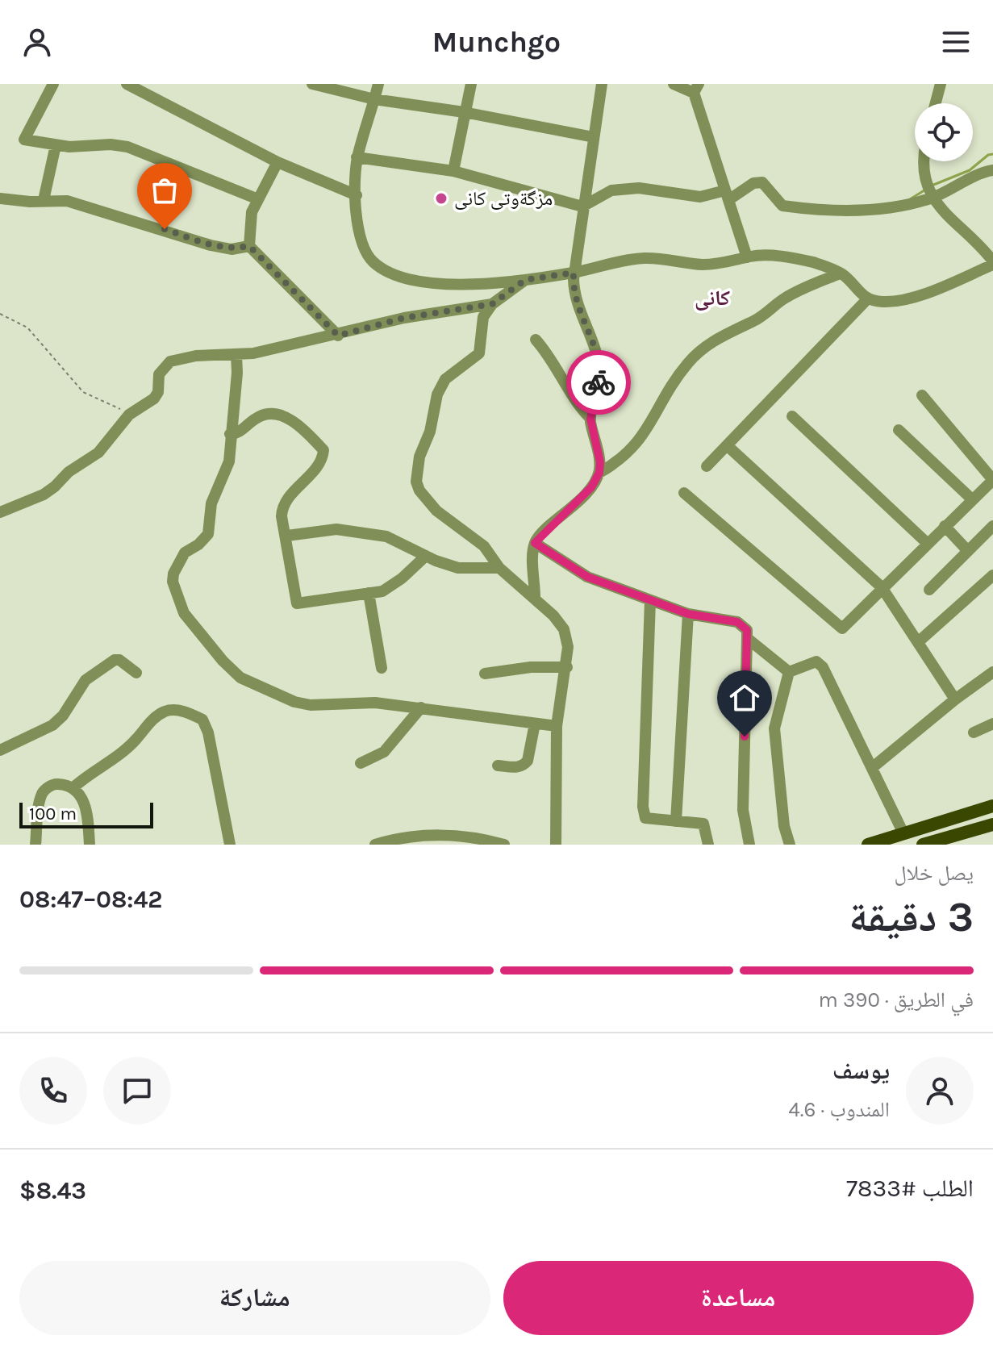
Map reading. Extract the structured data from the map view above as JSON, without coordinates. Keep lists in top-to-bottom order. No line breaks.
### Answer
{"districts":["کانی"],"places":["مزگةوتی کانی"],"scale_bar":"100 m","page":{"header":"Munchgo","scale":"100 m","heading":["3 دقيقة","يصل خلال","08:42–08:47"],"panel":["يوسف","المندوب · 4.6","الطلب #7833","$8.43"],"bar":"في الطريق · 390 m","buttons":["مساعدة","مشاركة"]}}
